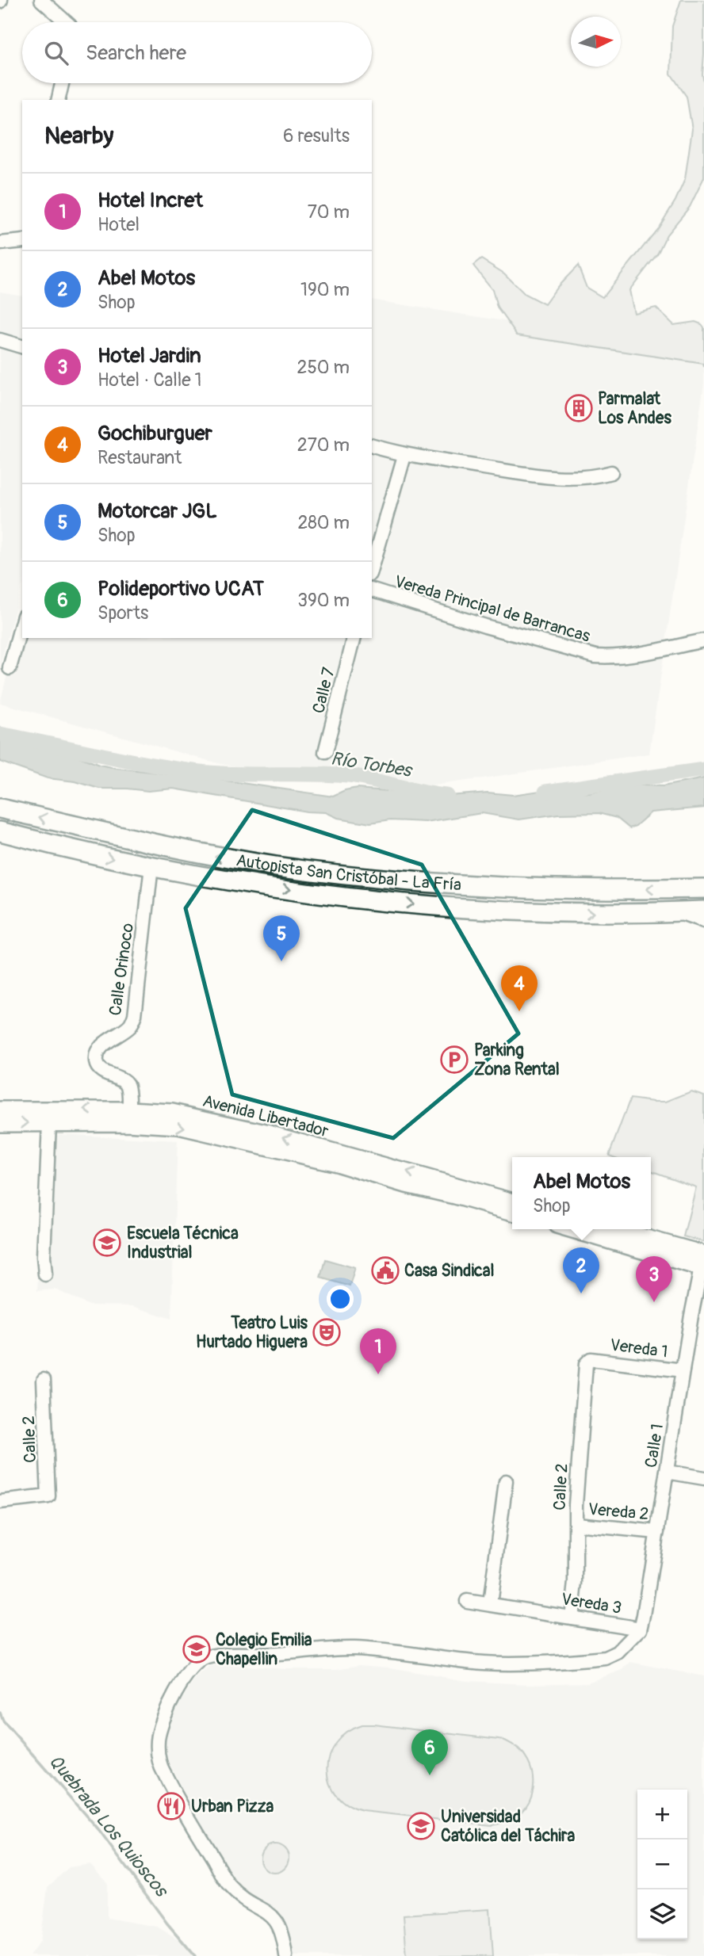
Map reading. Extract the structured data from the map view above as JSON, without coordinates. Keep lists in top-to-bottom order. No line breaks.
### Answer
{"streets":{"highway":["Autopista San Cristóbal - La Fría"],"main road":["Avenida Libertador"],"street":["Vereda Principal de Barrancas","Calle 7","Calle Orinoco","Vereda 1","Calle 2","Calle 1","Vereda 2","Vereda 3"]},"crossings":[["Autopista San Cristóbal - La Fría","Calle Orinoco"],["Calle Orinoco","Avenida Libertador"],["Vereda 1","Calle 2"],["Vereda 1","Calle 1"],["Calle 2","Vereda 2"],["Calle 2","Vereda 3"],["Calle 1","Vereda 2"],["Calle 1","Vereda 3"]],"water":["Río Torbes","Quebrada Los Quioscos"],"places":{"building":["Parmalat Los Andes"],"parking":["Parking Zona Rental"],"school or university":["Escuela Técnica Industrial","Colegio Emilia Chapellin","Universidad Católica del Táchira"],"public building":["Casa Sindical"],"theatre":["Teatro Luis Hurtado Higuera"],"restaurant":["Urban Pizza"]},"north":"right","page":{"search":"Search here","heading":["Nearby","6 results"],"list":[{"mark":"1","name":"Hotel Incret","note":"Hotel","value":"70 m"},{"mark":"2","name":"Abel Motos","note":"Shop","value":"190 m"},{"mark":"3","name":"Hotel Jardin","note":"Hotel · Calle 1","value":"250 m"},{"mark":"4","name":"Gochiburguer","note":"Restaurant","value":"270 m"},{"mark":"5","name":"Motorcar JGL","note":"Shop","value":"280 m"},{"mark":"6","name":"Polideportivo UCAT","note":"Sports","value":"390 m"}],"pins":["5","4","2","3","1","6"],"popup":["Abel Motos","Shop"],"map_buttons":["+","−"]}}
